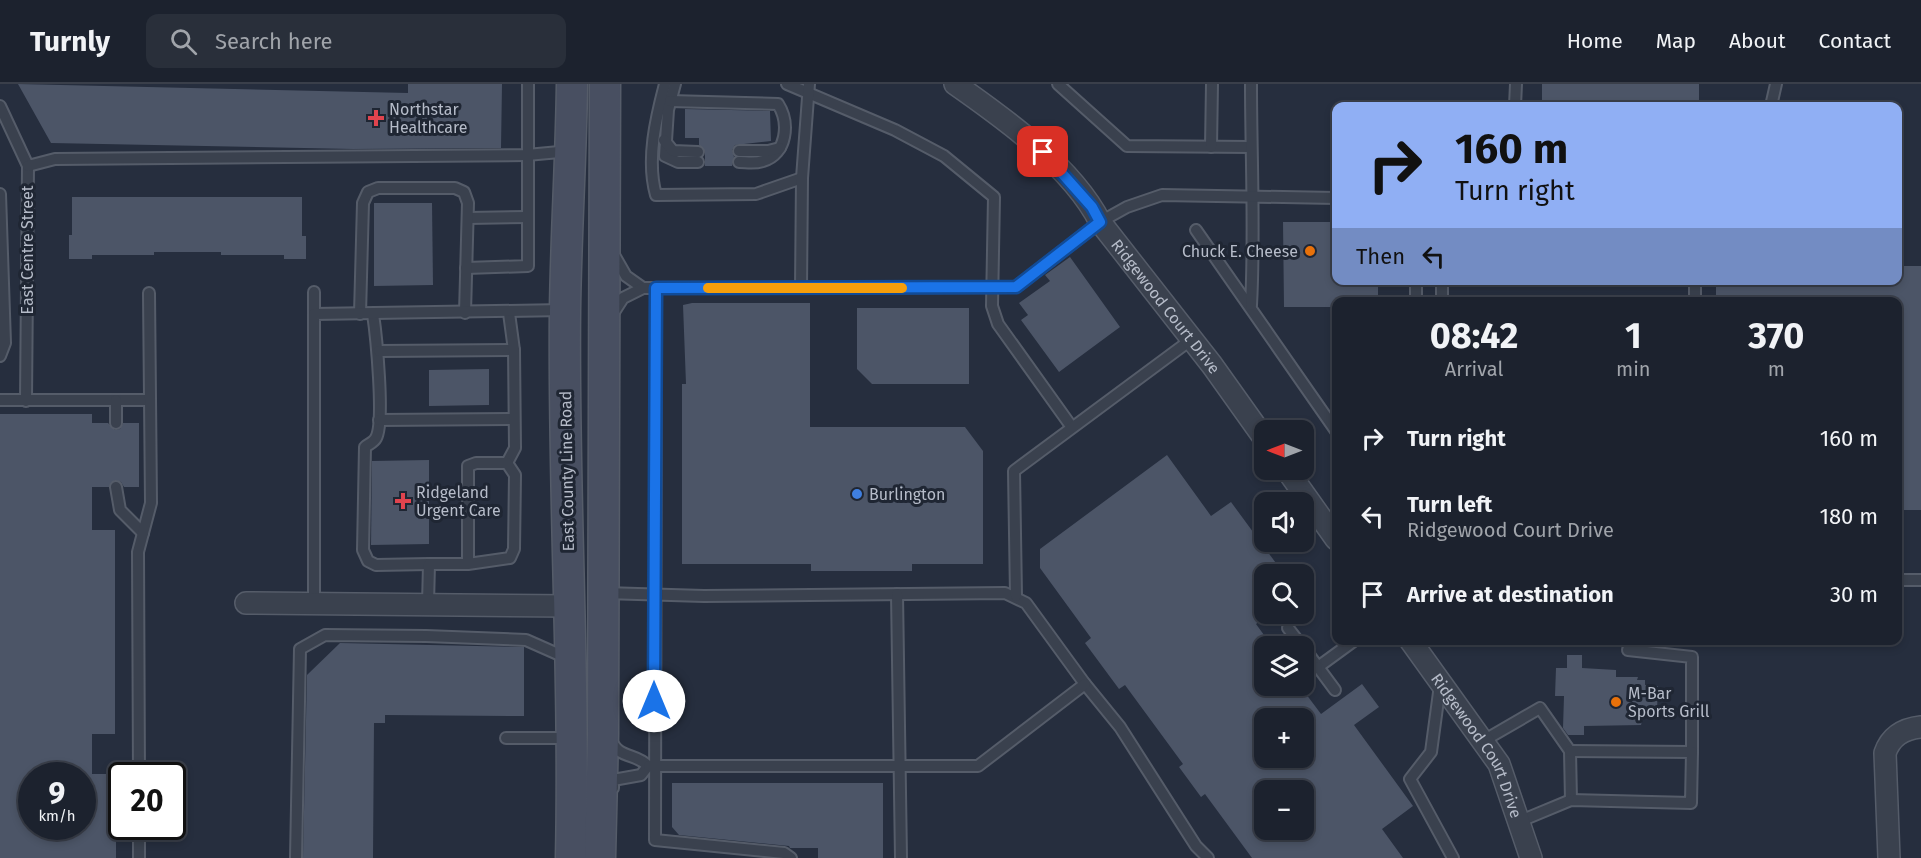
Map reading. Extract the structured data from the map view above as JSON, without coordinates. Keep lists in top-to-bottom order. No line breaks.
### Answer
{"streets":{"main road":["East County Line Road"],"street":["Ridgewood Court Drive"],"lane":["East Centre Street"]},"places":{"health":["Northstar Healthcare","Ridgeland Urgent Care"],"other":["Chuck E. Cheese","Burlington","M-Bar Sports Grill"]},"north":"left","page":{"header":"Turnly","search":"Search here","nav":["Home","Map","About","Contact"],"turn":["160 m","Turn right"],"then":"Then","eta":["08:42","Arrival","1","min","370","m"],"list":[{"name":"Turn right","value":"160 m"},{"name":"Turn left","note":"Ridgewood Court Drive","value":"180 m"},{"name":"Arrive at destination","value":"30 m"}],"map_buttons":["+","−"],"speed":"9 km/h","limit":"20"}}
